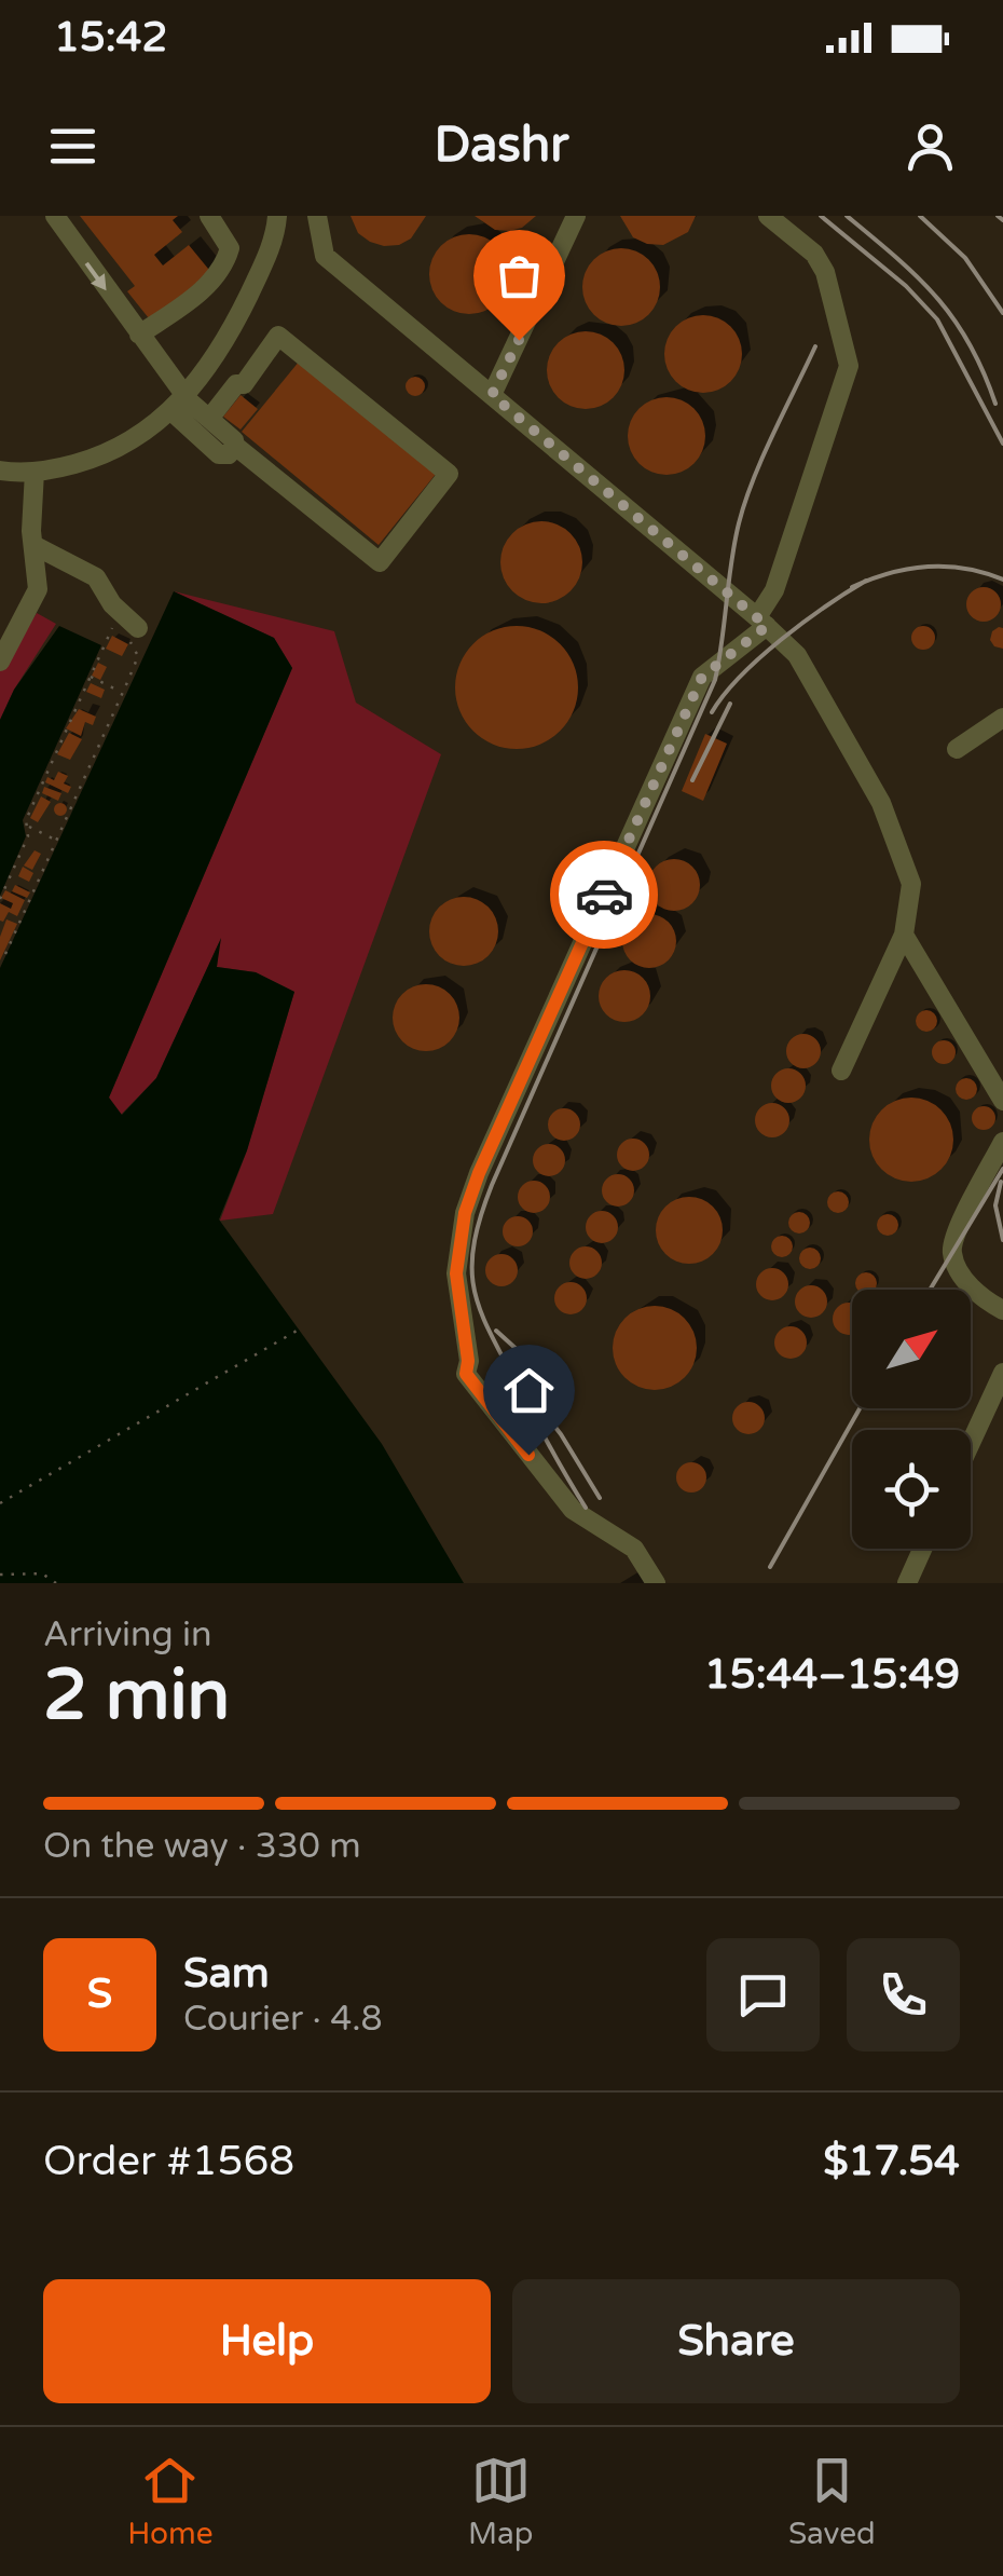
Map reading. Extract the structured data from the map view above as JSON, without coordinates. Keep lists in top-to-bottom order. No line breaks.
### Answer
{"north":"top right","page":{"status":"15:42","header":"Dashr","heading":["2 min","Arriving in","15:44–15:49"],"panel":["Sam","Courier · 4.8","Order #1568","$17.54"],"bar":"On the way · 330 m","round":"S","buttons":["Help","Share"],"tabs":["Home","Map","Saved"]}}
